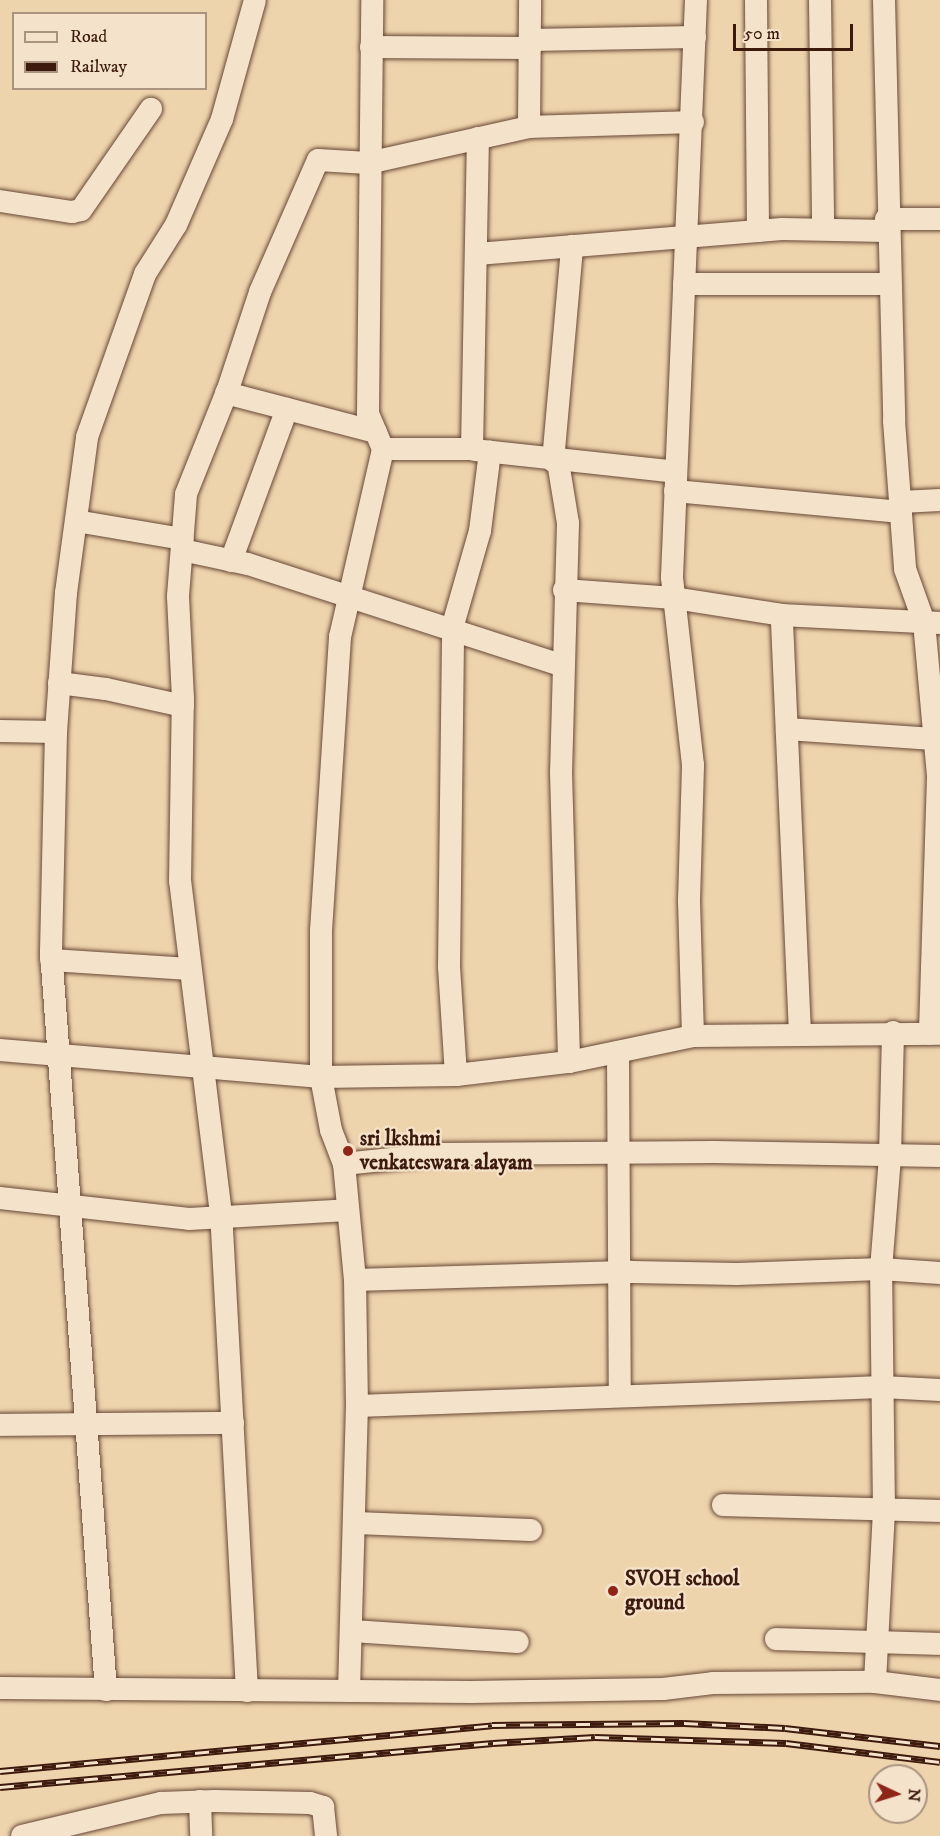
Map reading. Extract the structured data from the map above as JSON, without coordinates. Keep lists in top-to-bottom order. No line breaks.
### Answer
{"places":["sri lkshmi venkateswara alayam","SVOH school ground"],"legend":["Road","Railway"],"scale_bar":"50 m","north":"right"}
